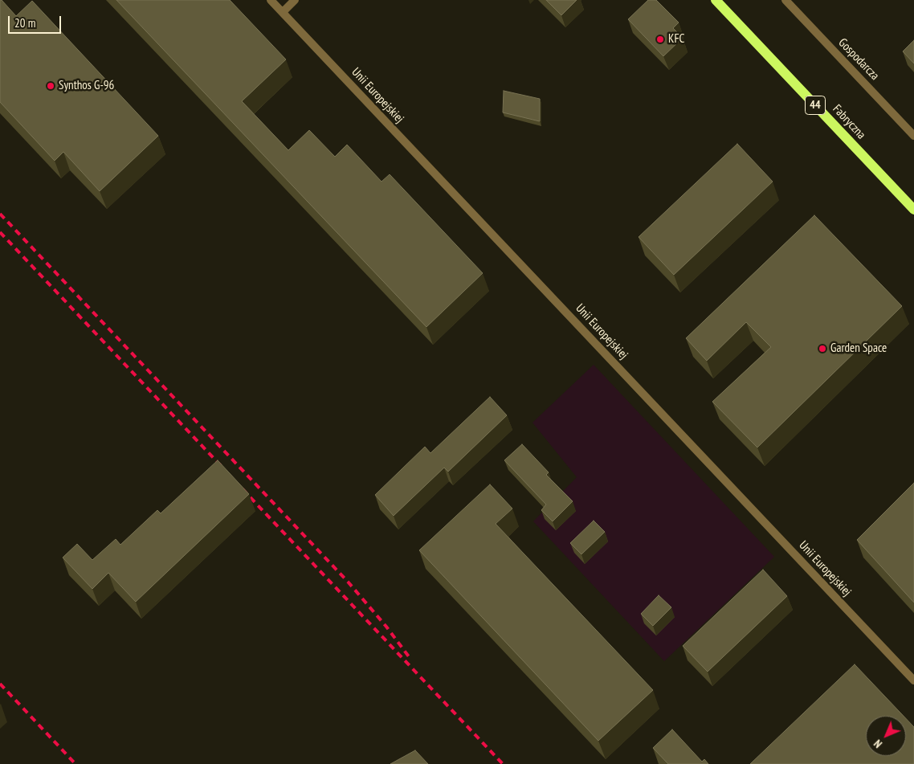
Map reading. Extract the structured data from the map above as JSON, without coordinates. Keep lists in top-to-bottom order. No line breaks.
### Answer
{"streets":{"main road":["44","Fabryczna"],"street":["Gospodarcza","Unii Europejskiej"]},"places":["KFC","Synthos G-96","Garden Space"],"scale_bar":"20 m","north":"bottom left"}
